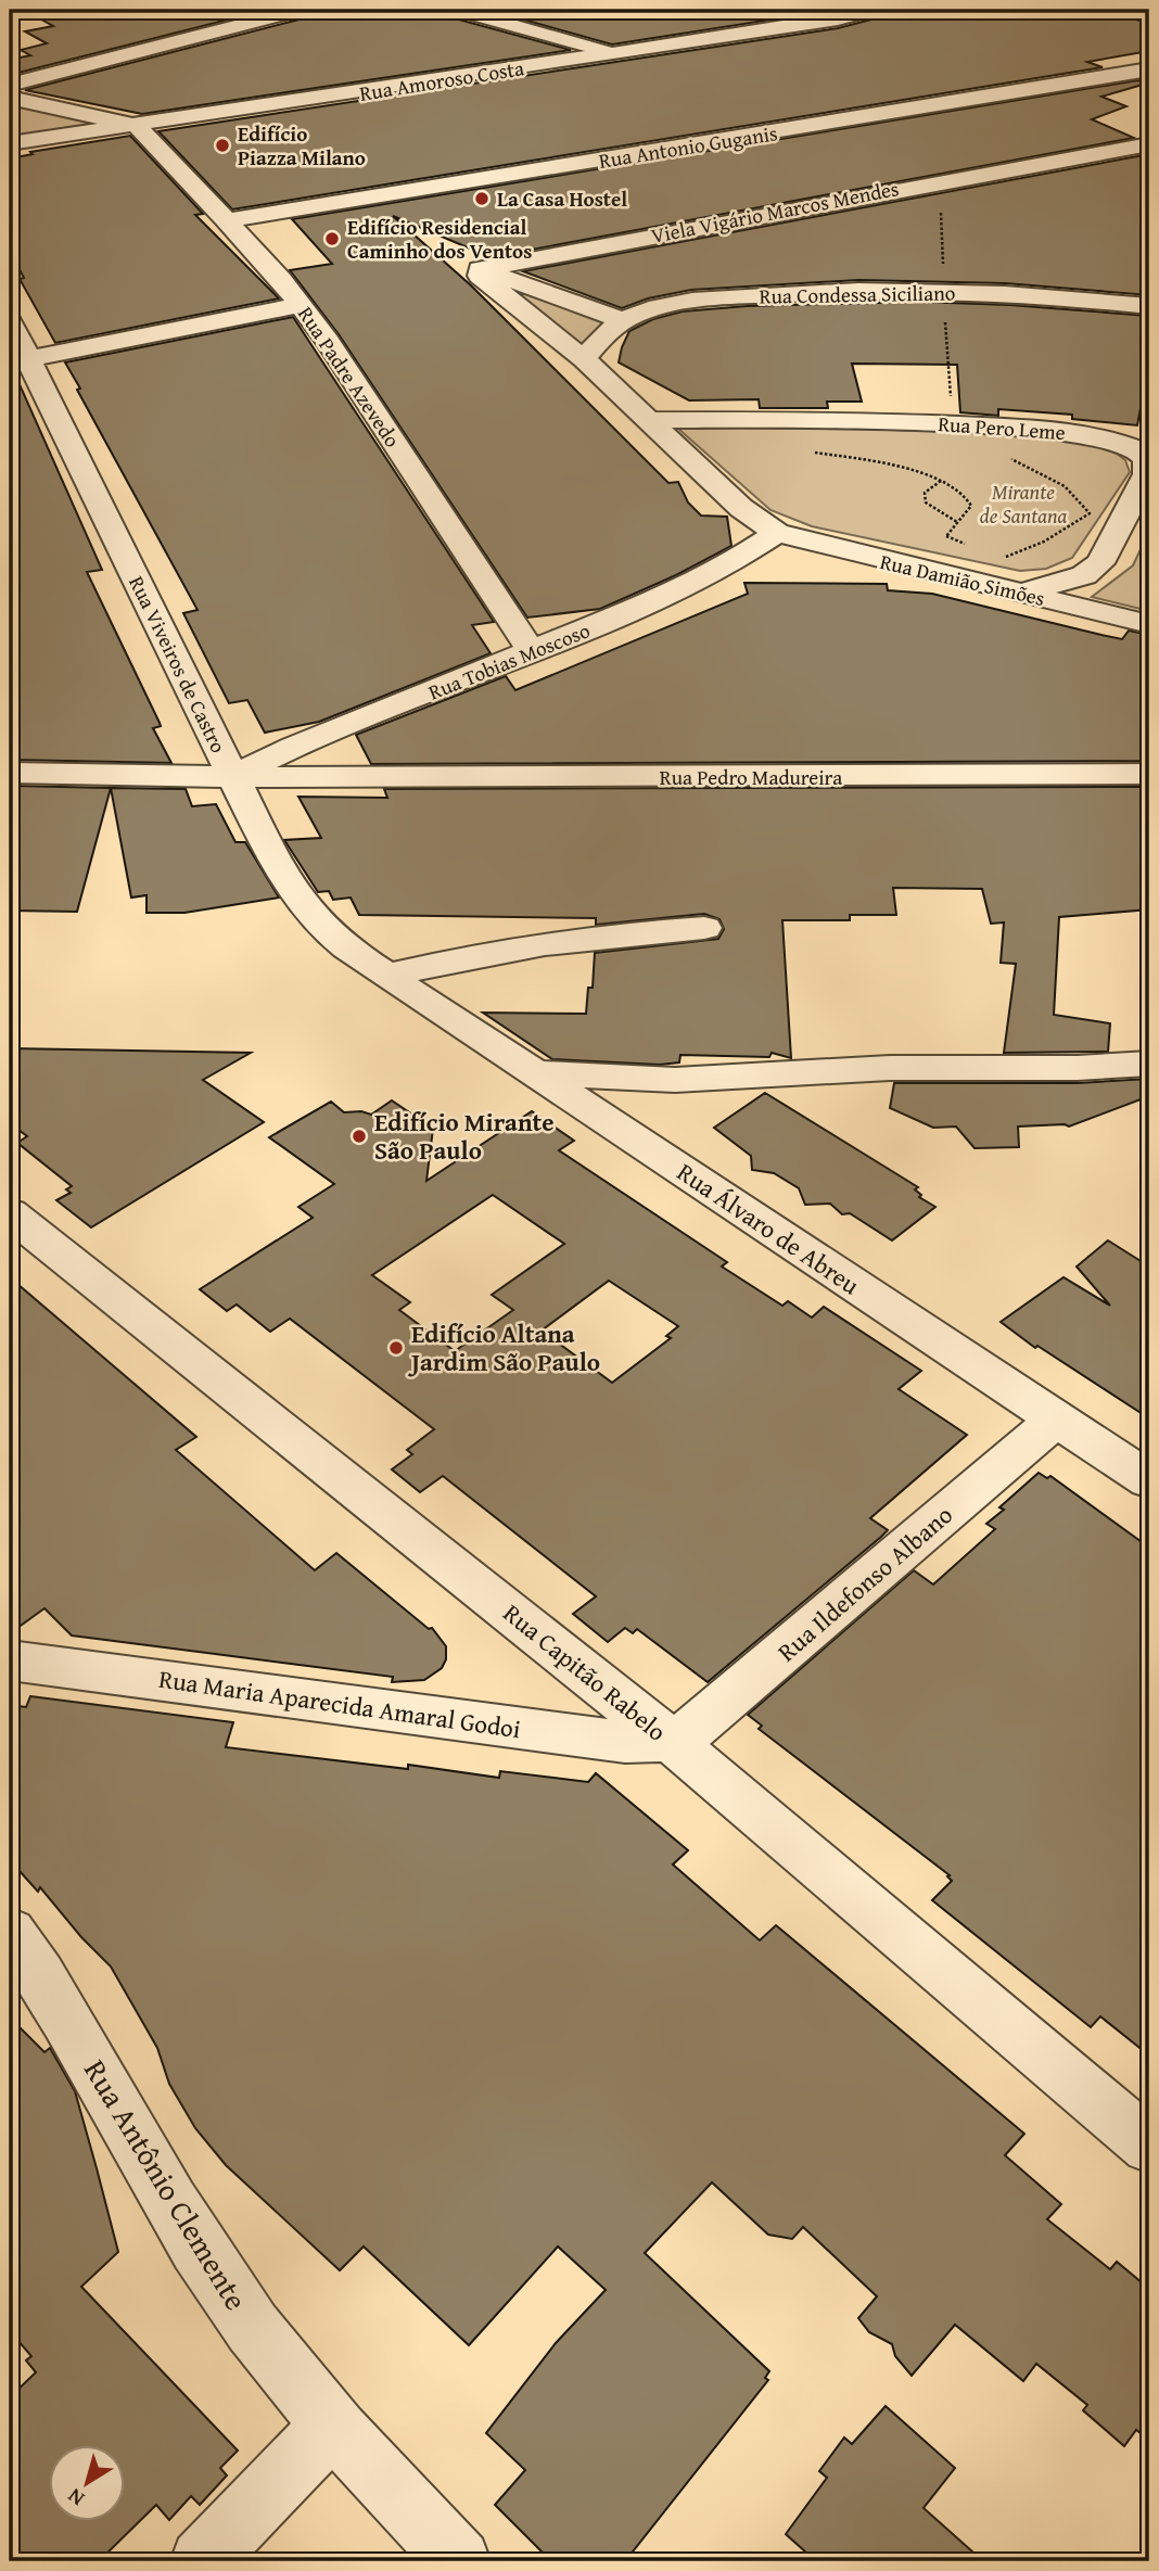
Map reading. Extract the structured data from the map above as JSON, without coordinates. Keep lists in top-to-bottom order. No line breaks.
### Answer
{"streets":{"street":["Rua Amoroso Costa","Rua Antonio Guganis","Viela Vigário Marcos Mendes","Rua Condessa Siciliano","Rua Padre Azevedo","Rua Pero Leme","Rua Damião Simões","Rua Tobias Moscoso","Rua Viveiros de Castro","Rua Pedro Madureira","Rua Álvaro de Abreu","Rua Ildefonso Albano","Rua Capitão Rabelo","Rua Maria Aparecida Amaral Godoi","Rua Antônio Clemente"]},"crossings":[["Rua Amoroso Costa","Rua Padre Azevedo"],["Rua Antonio Guganis","Rua Padre Azevedo"],["Rua Padre Azevedo","Rua Tobias Moscoso"],["Rua Pero Leme","Rua Damião Simões"],["Rua Damião Simões","Rua Tobias Moscoso"],["Rua Tobias Moscoso","Rua Viveiros de Castro"],["Rua Tobias Moscoso","Rua Pedro Madureira"],["Rua Viveiros de Castro","Rua Pedro Madureira"],["Rua Viveiros de Castro","Rua Álvaro de Abreu"],["Rua Álvaro de Abreu","Rua Ildefonso Albano"],["Rua Ildefonso Albano","Rua Capitão Rabelo"],["Rua Ildefonso Albano","Rua Maria Aparecida Amaral Godoi"],["Rua Capitão Rabelo","Rua Maria Aparecida Amaral Godoi"]],"parks":["Mirante de Santana"],"places":["Edifício Piazza Milano","La Casa Hostel","Edifício Residencial Caminho dos Ventos","Edifício Mirante São Paulo","Edifício Altana Jardim São Paulo"],"north":"bottom left"}
